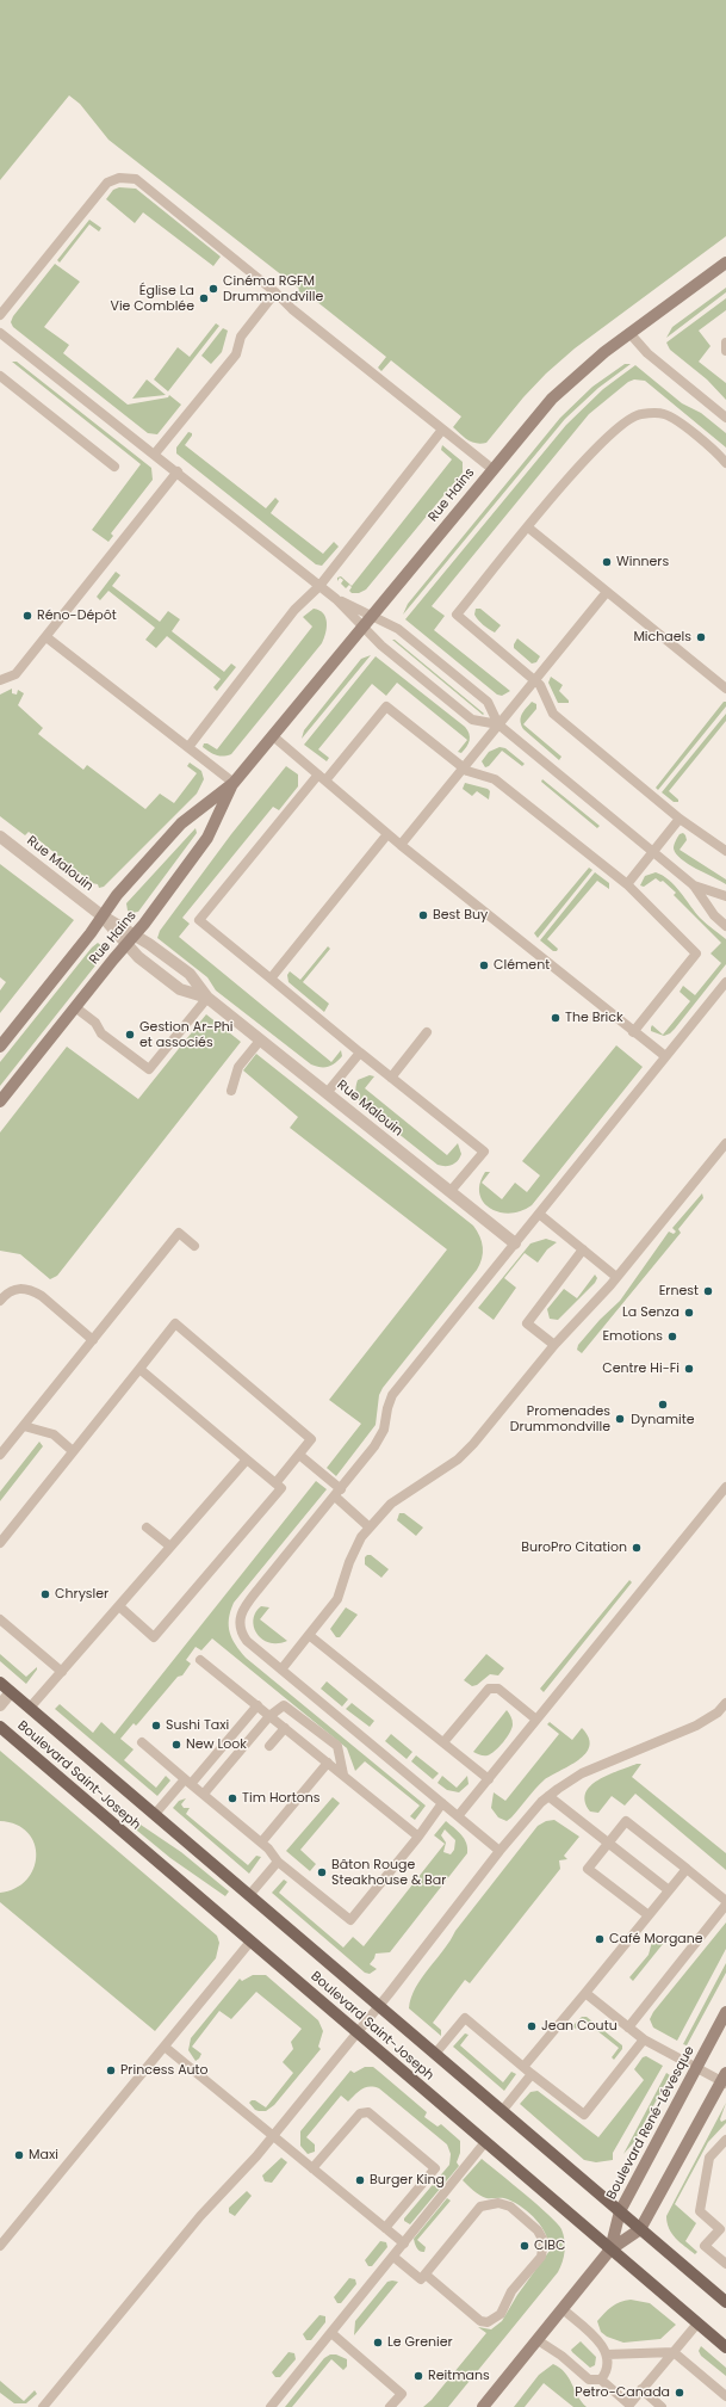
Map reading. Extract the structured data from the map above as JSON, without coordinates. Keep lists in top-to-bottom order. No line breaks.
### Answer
{"streets":{"main road":["Boulevard Saint-Joseph"],"street":["Rue Hains","Rue Malouin","Boulevard René-Lévesque"]},"crossings":[["Rue Hains","Rue Malouin"],["Boulevard Saint-Joseph","Boulevard René-Lévesque"]],"places":["Cinéma RGFM Drummondville","Église La Vie Comblée","Winners","Réno-Dépôt","Michaels","Best Buy","Clément","The Brick","Gestion Ar-Phi et associés","Ernest","La Senza","Emotions","Centre Hi-Fi","Dynamite","Promenades Drummondville","BuroPro Citation","Chrysler","Sushi Taxi","New Look","Tim Hortons","Bâton Rouge Steakhouse & Bar","Café Morgane","Jean Coutu","Princess Auto","Maxi","Burger King","CIBC","Le Grenier","Reitmans","Petro-Canada"]}
